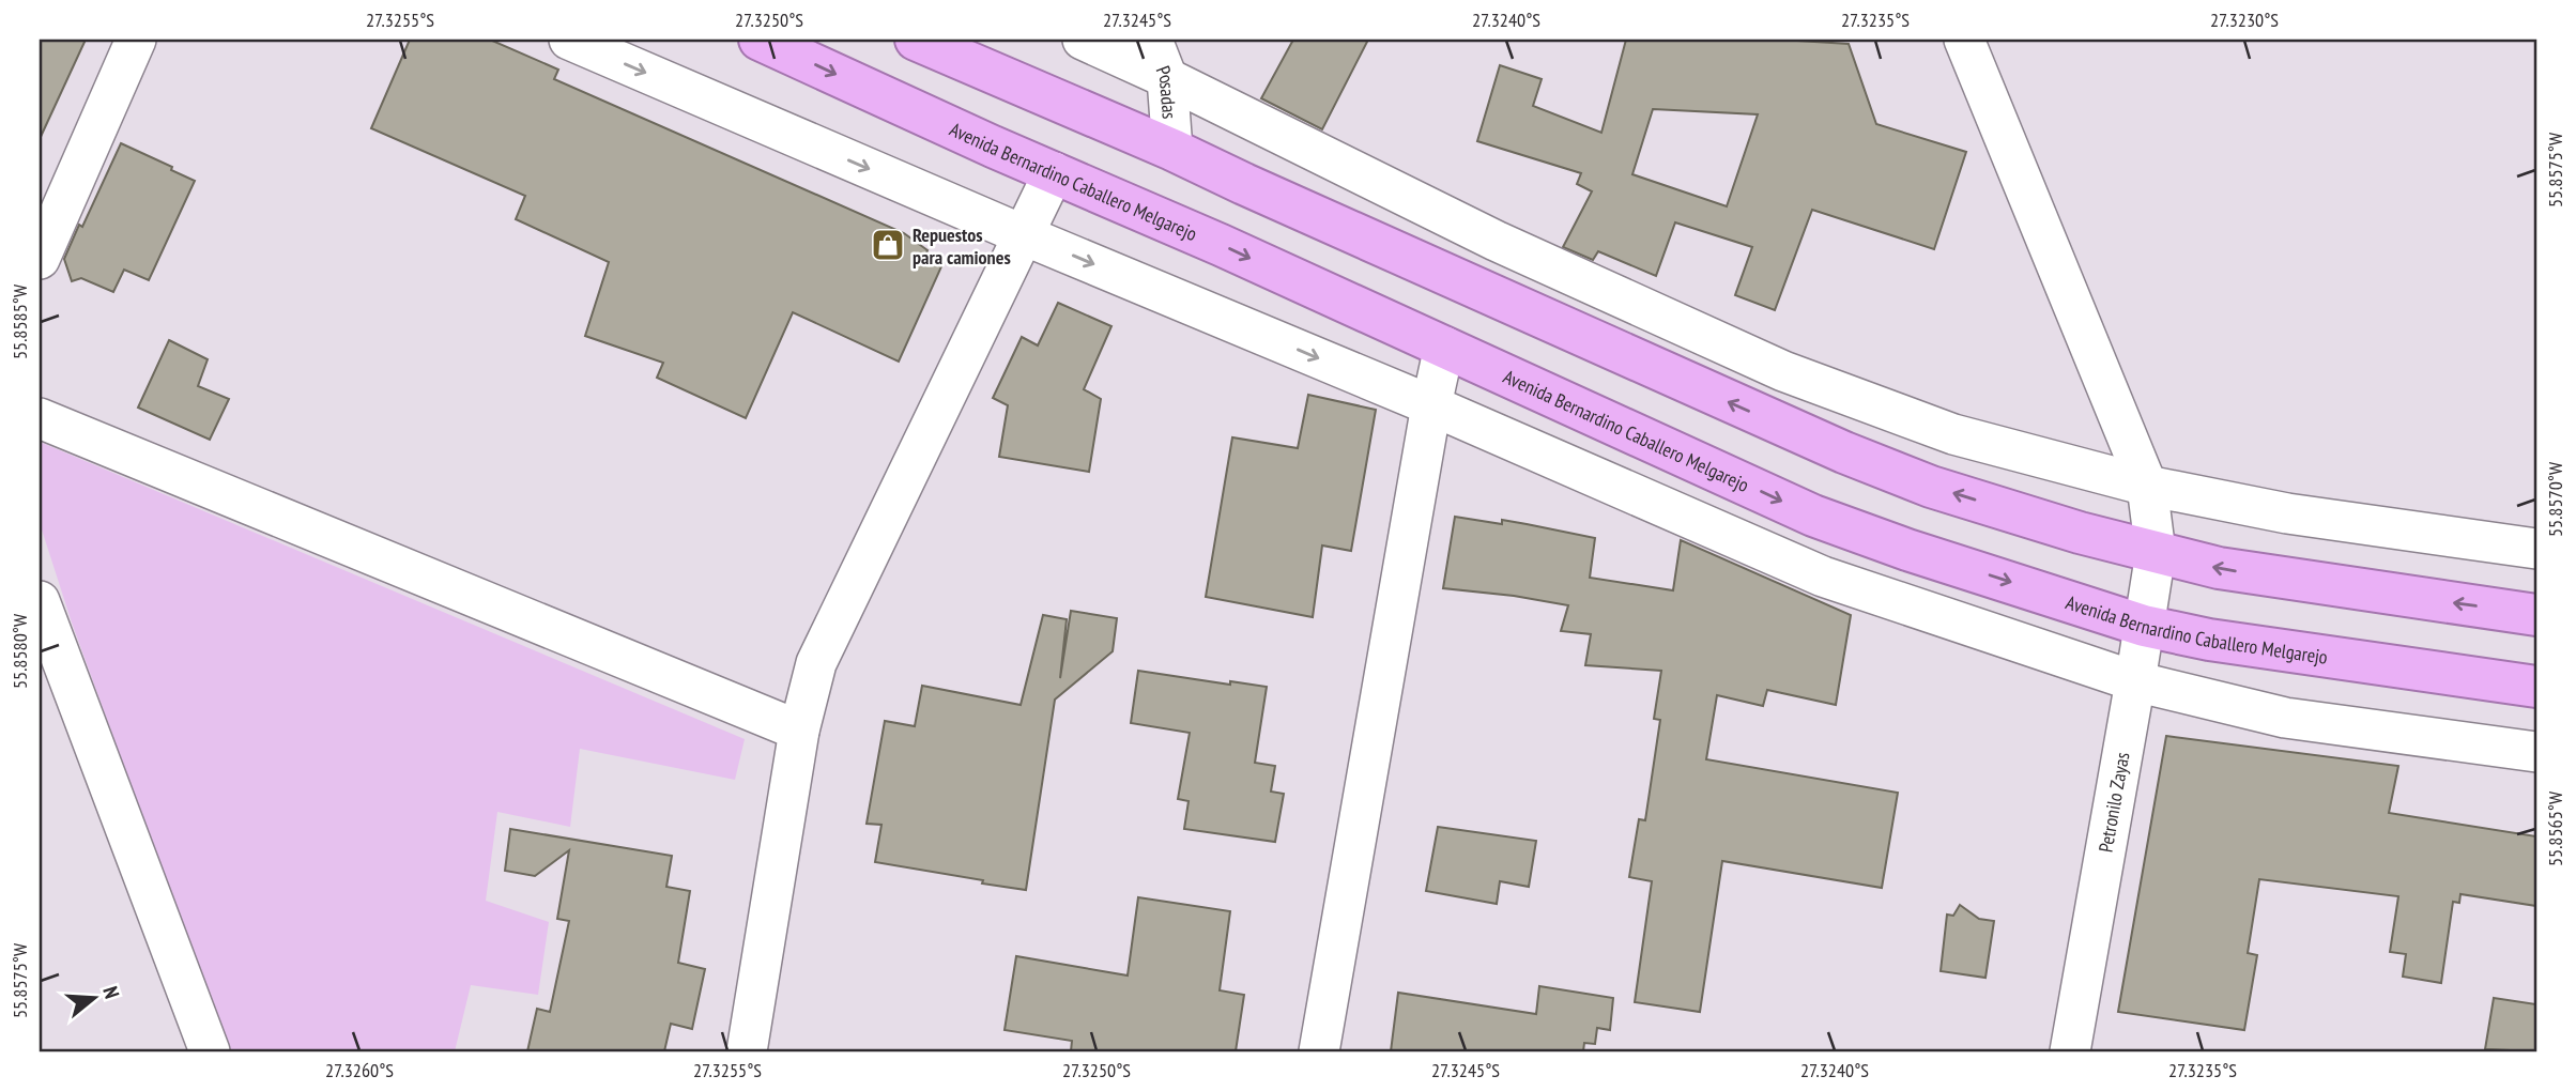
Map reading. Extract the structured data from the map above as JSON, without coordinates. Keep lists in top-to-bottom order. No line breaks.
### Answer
{"streets":{"highway":["Avenida Bernardino Caballero Melgarejo"],"street":["Posadas","Petronilo Zayas"]},"crossings":[["Avenida Bernardino Caballero Melgarejo","Petronilo Zayas"]],"places":{"shop":["Repuestos para camiones"]},"north":"right","coordinates":["27.3255°S","27.3250°S","27.3245°S","27.3240°S","27.3235°S","27.3230°S","55.8575°W","55.8585°W","55.8570°W","55.8580°W","55.8565°W","27.3260°S"]}
